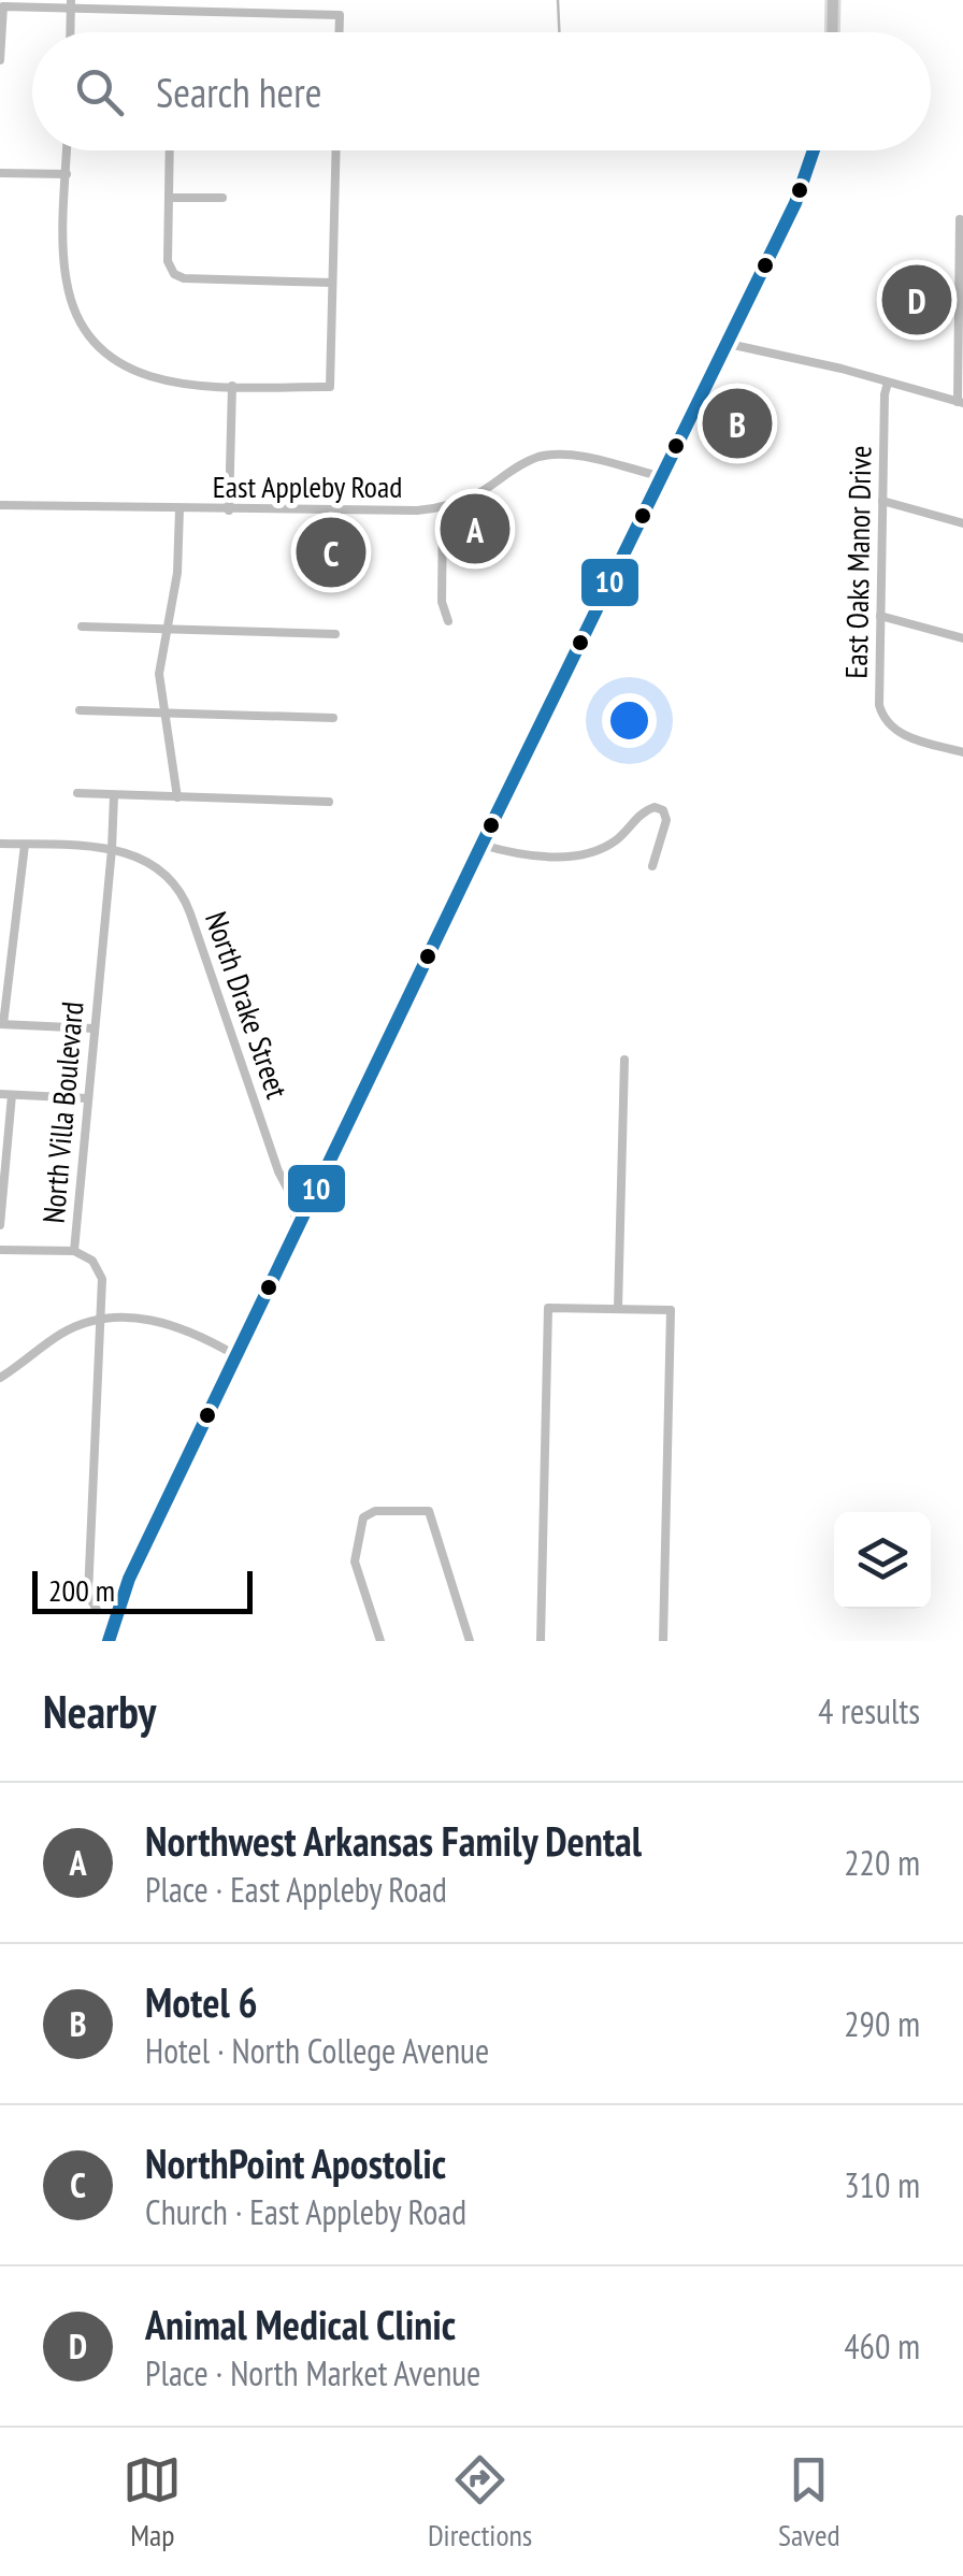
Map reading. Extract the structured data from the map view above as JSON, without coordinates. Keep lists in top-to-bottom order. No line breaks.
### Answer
{"streets":{"street":["East Appleby Road","East Oaks Manor Drive","North Drake Street","North Villa Boulevard"]},"crossings":[["North Drake Street","North Villa Boulevard"]],"lines":["transit line 10"],"scale_bar":"200 m","page":{"search":"Search here","pins":["D","B","A","C"],"scale":"200 m","heading":["Nearby","4 results"],"list":[{"mark":"A","name":"Northwest Arkansas Family Dental","note":"Place · East Appleby Road","value":"220 m"},{"mark":"B","name":"Motel 6","note":"Hotel · North College Avenue","value":"290 m"},{"mark":"C","name":"NorthPoint Apostolic","note":"Church · East Appleby Road","value":"310 m"},{"mark":"D","name":"Animal Medical Clinic","note":"Place · North Market Avenue","value":"460 m"}],"nav":["Map","Directions","Saved"]}}
